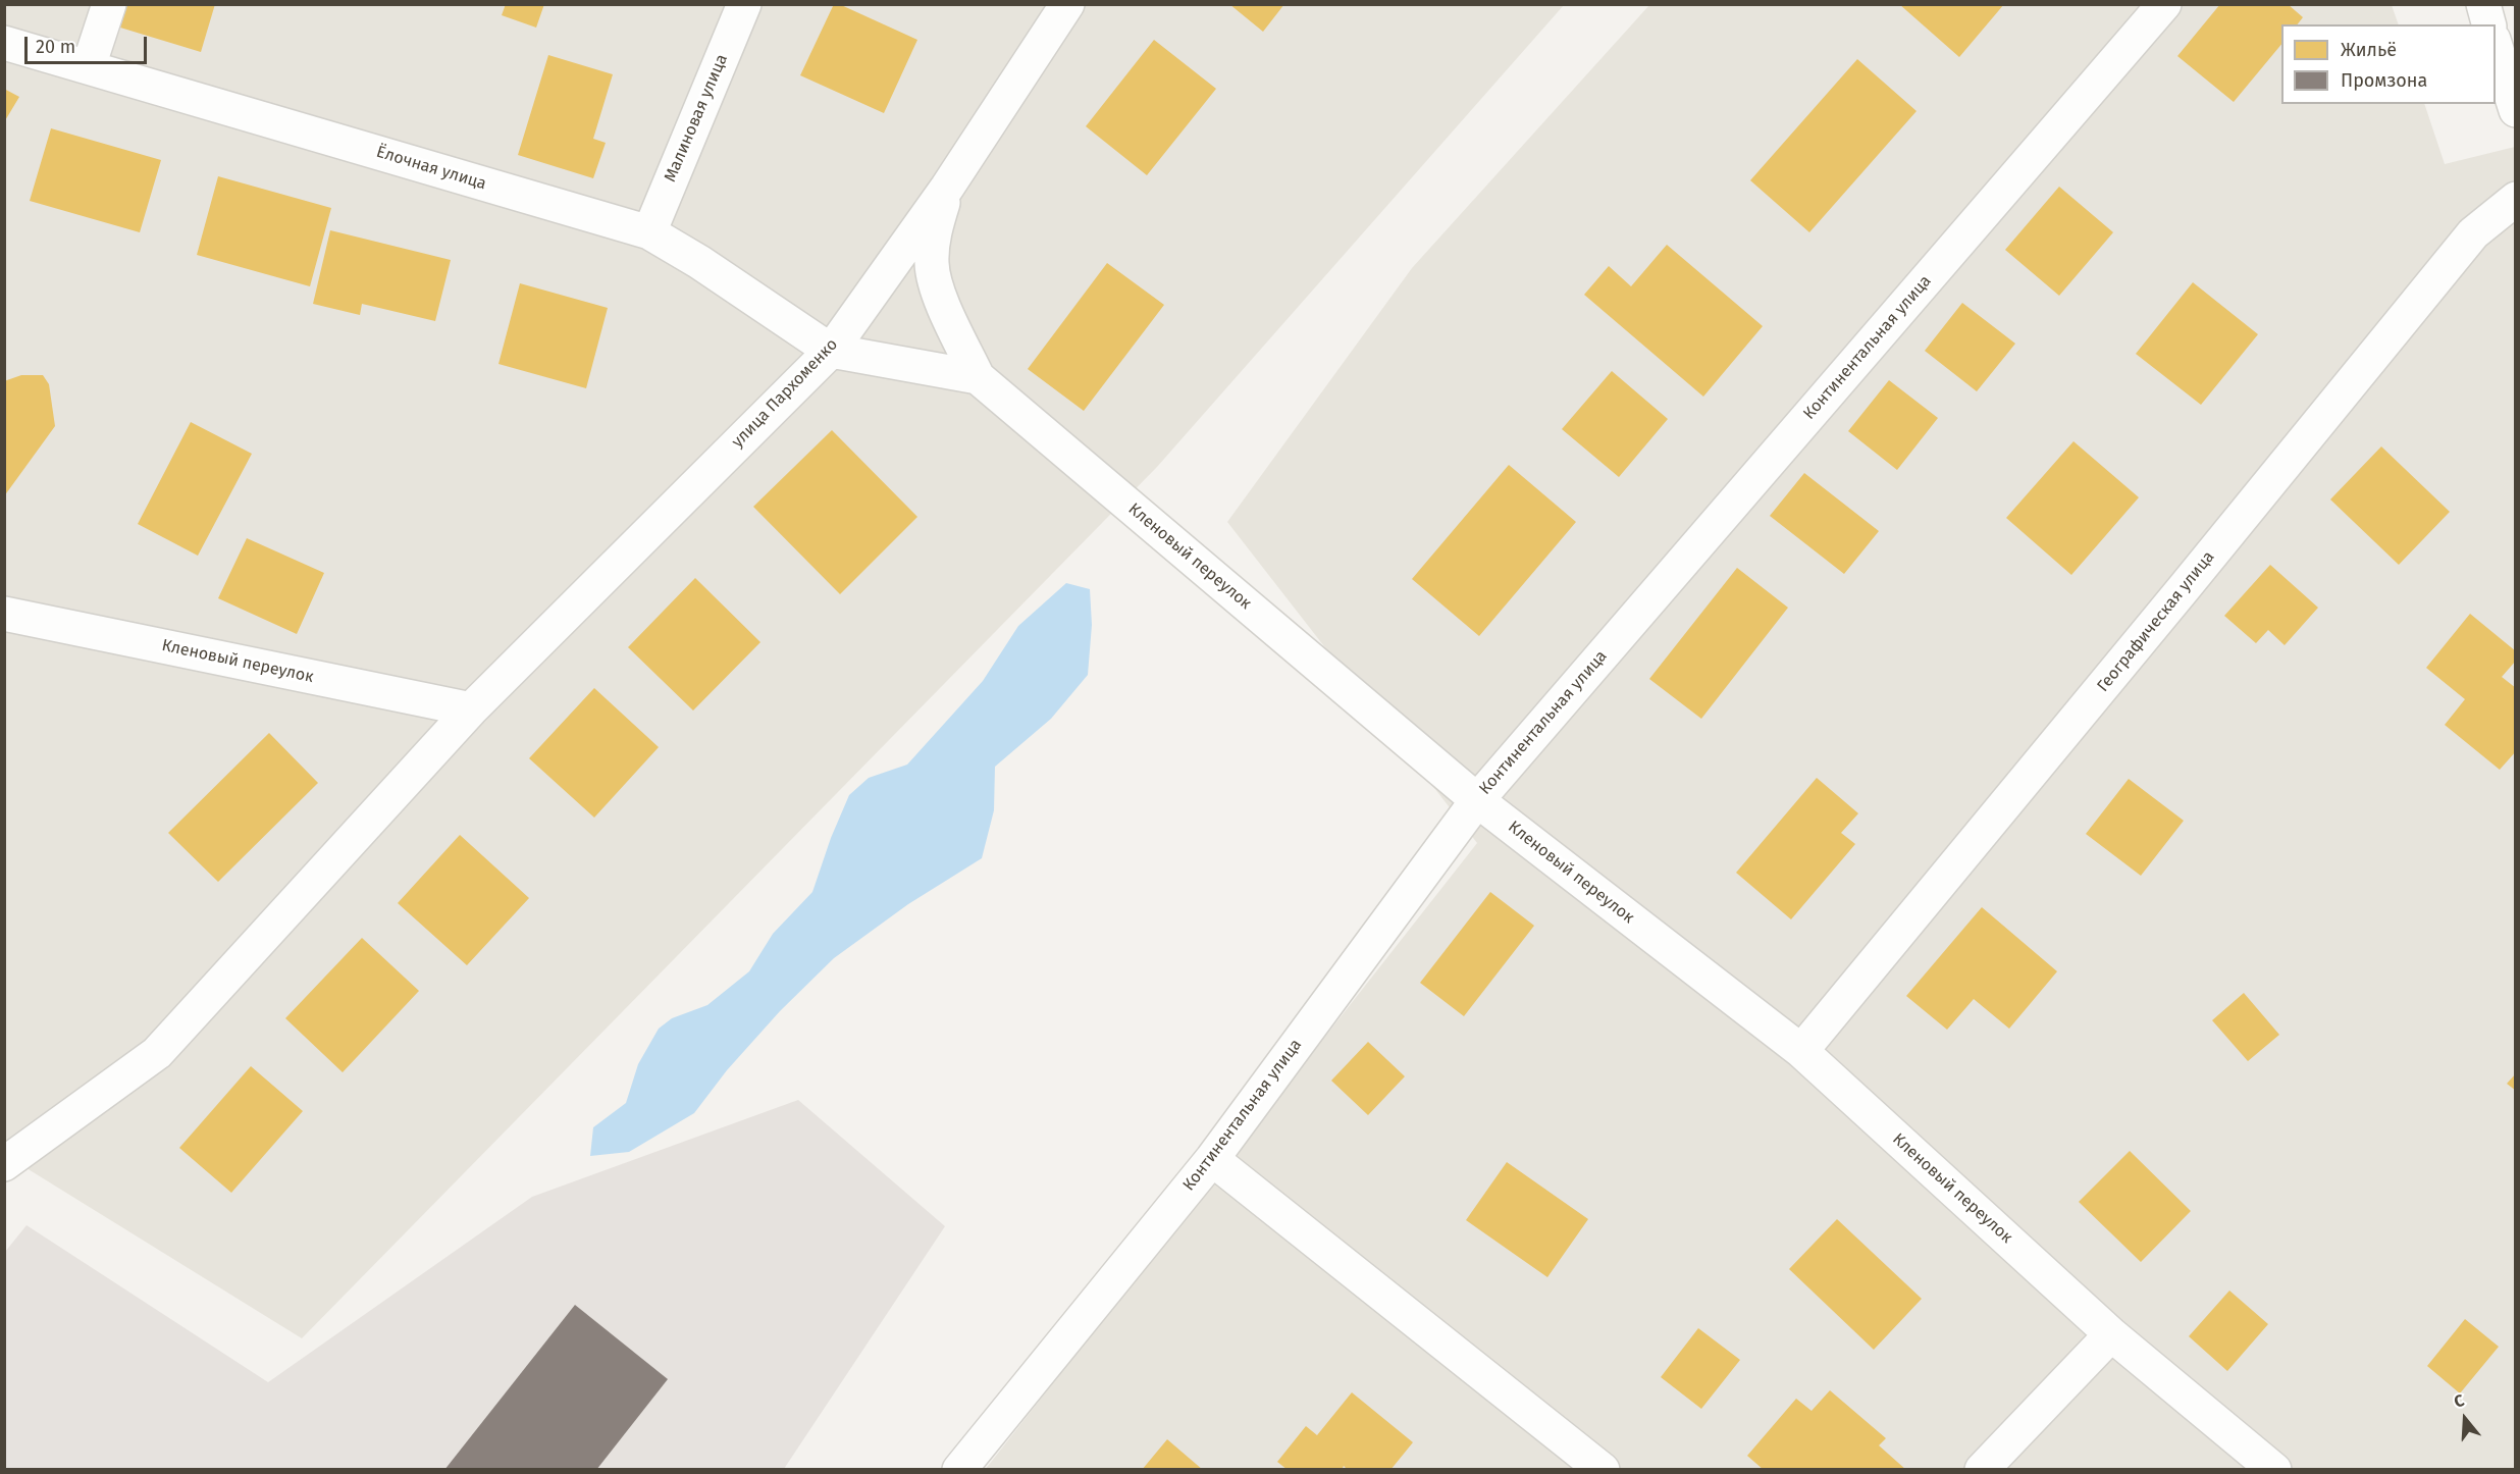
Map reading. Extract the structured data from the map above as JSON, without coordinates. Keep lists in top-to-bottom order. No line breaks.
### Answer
{"streets":{"street":["Малиновая улица","Ёлочная улица","Континентальная улица","улица Пархоменко","Кленовый переулок","Географическая улица"]},"crossings":[["Малиновая улица","Ёлочная улица"],["Ёлочная улица","улица Пархоменко"],["Ёлочная улица","Кленовый переулок"],["Континентальная улица","Кленовый переулок"],["улица Пархоменко","Кленовый переулок"],["Кленовый переулок","Географическая улица"]],"legend":["Жильё","Промзона"],"scale_bar":"20 m","north":"top"}
